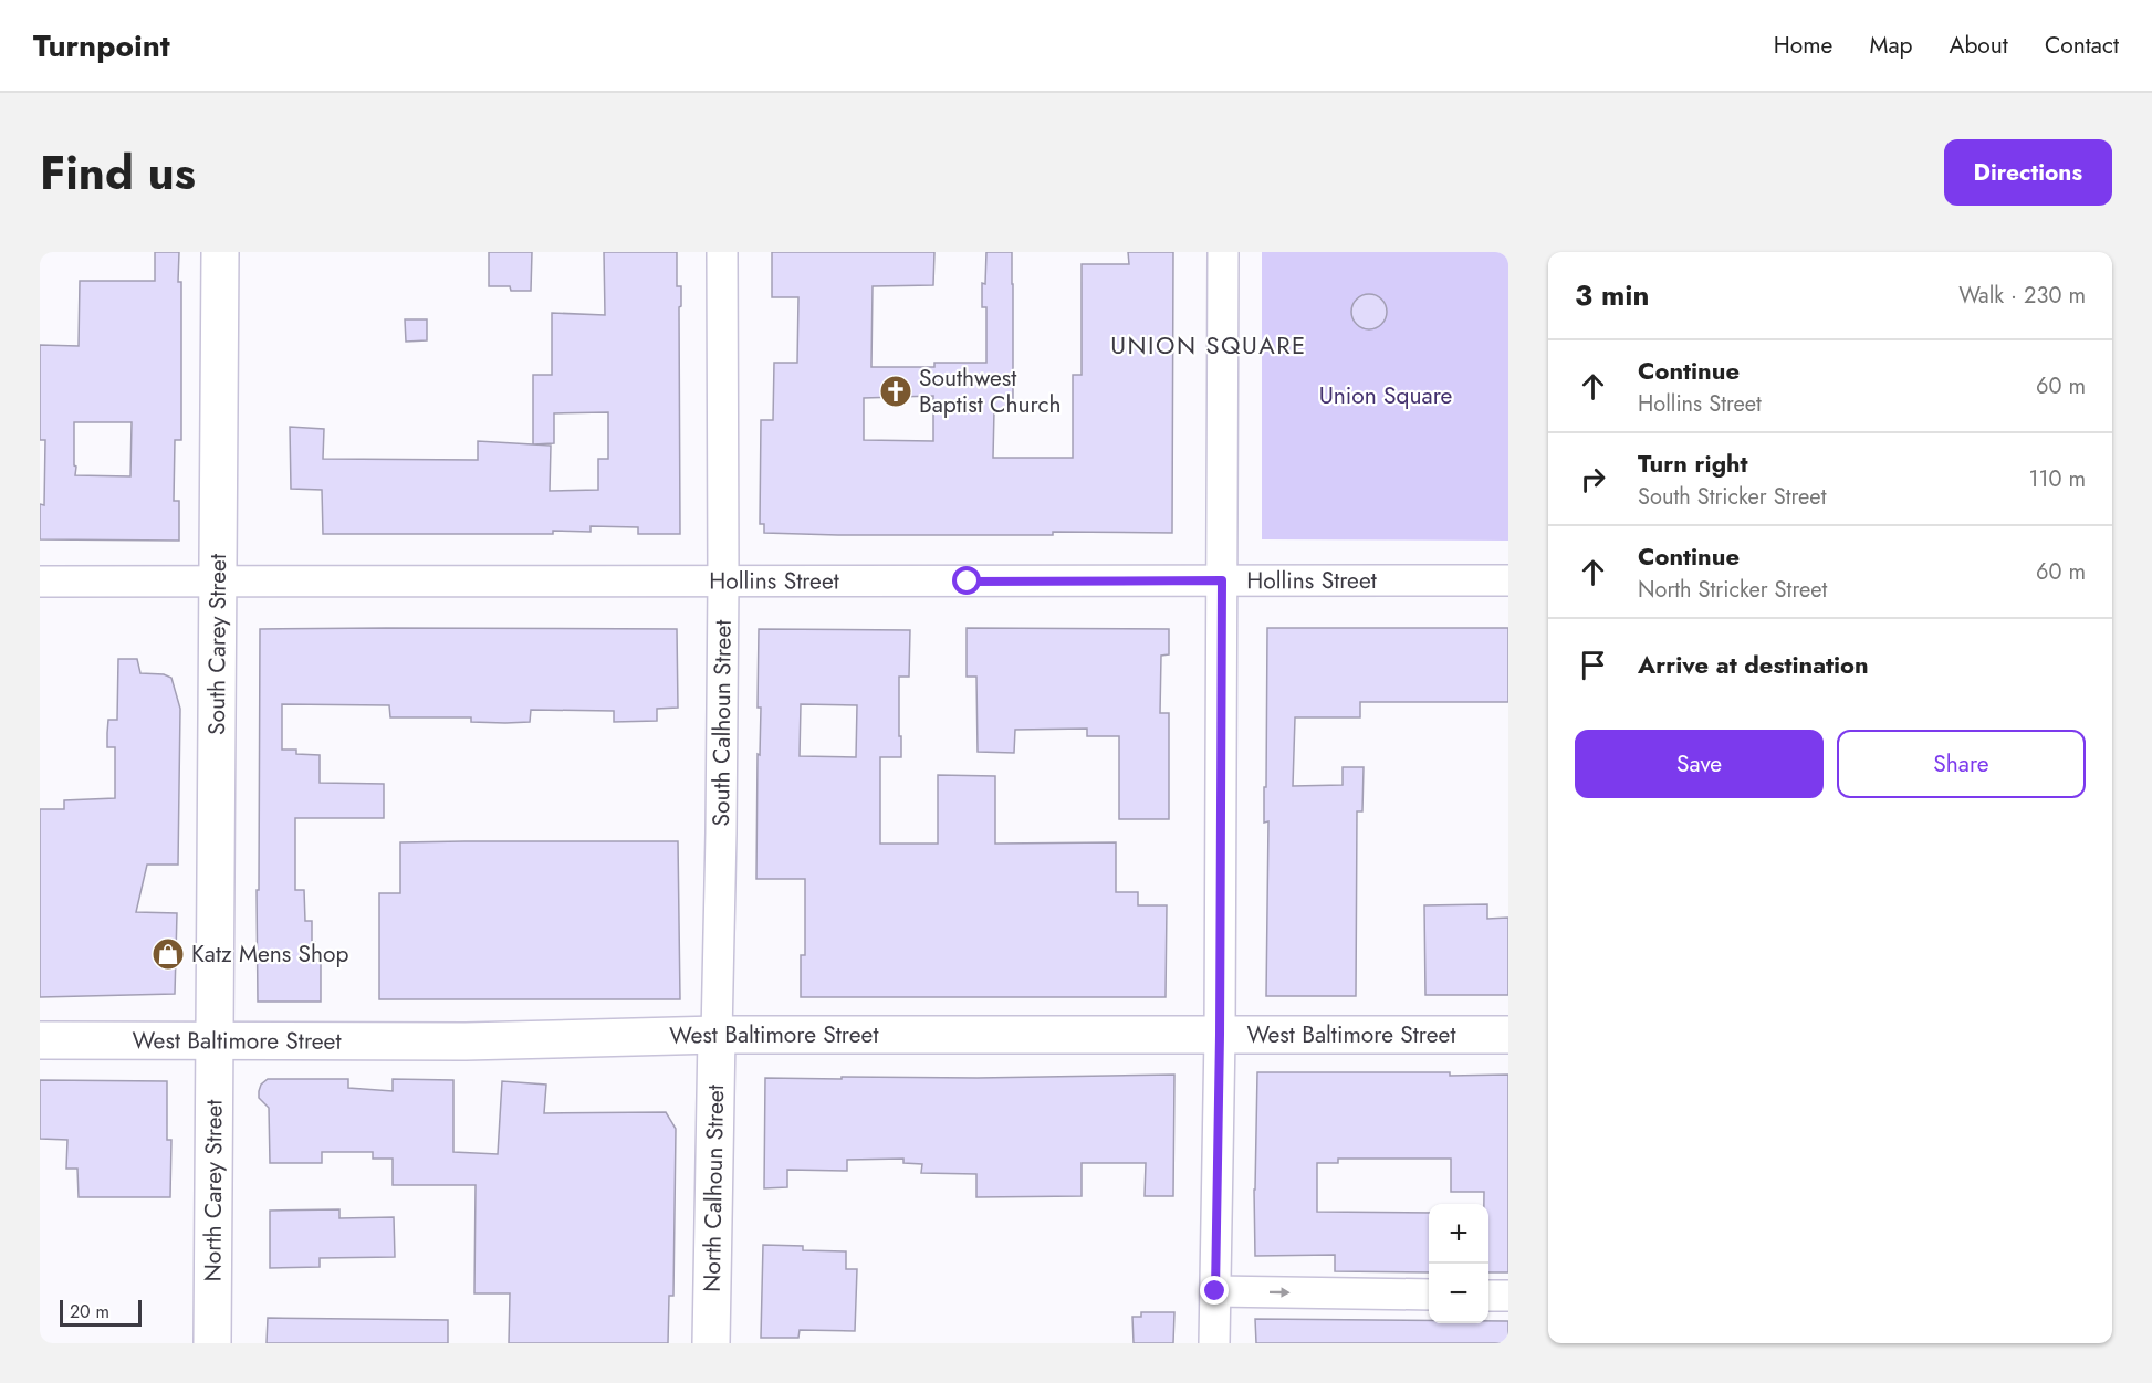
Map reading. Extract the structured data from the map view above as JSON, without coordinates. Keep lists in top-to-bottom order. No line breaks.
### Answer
{"streets":{"main road":["South Carey Street","West Baltimore Street","North Calhoun Street","North Carey Street"],"street":["Hollins Street","South Calhoun Street"]},"crossings":[["Hollins Street","South Carey Street"],["Hollins Street","South Calhoun Street"],["South Carey Street","West Baltimore Street"],["South Carey Street","North Carey Street"],["South Calhoun Street","West Baltimore Street"],["South Calhoun Street","North Calhoun Street"],["West Baltimore Street","North Calhoun Street"],["West Baltimore Street","North Carey Street"]],"districts":["UNION SQUARE"],"parks":["Union Square"],"places":{"church":["Southwest Baptist Church"],"shop":["Katz Mens Shop"]},"scale_bar":"20 m","page":{"header":"Turnpoint","nav":["Home","Map","About","Contact"],"title":"Find us","buttons":["Directions",["Save","Share"]],"heading":["3 min","Walk · 230 m"],"list":[["Continue","Hollins Street","60 m"],["Turn right","South Stricker Street","110 m"],["Continue","North Stricker Street","60 m"],"Arrive at destination"],"map_buttons":["+","−"],"scale":"20 m"}}
